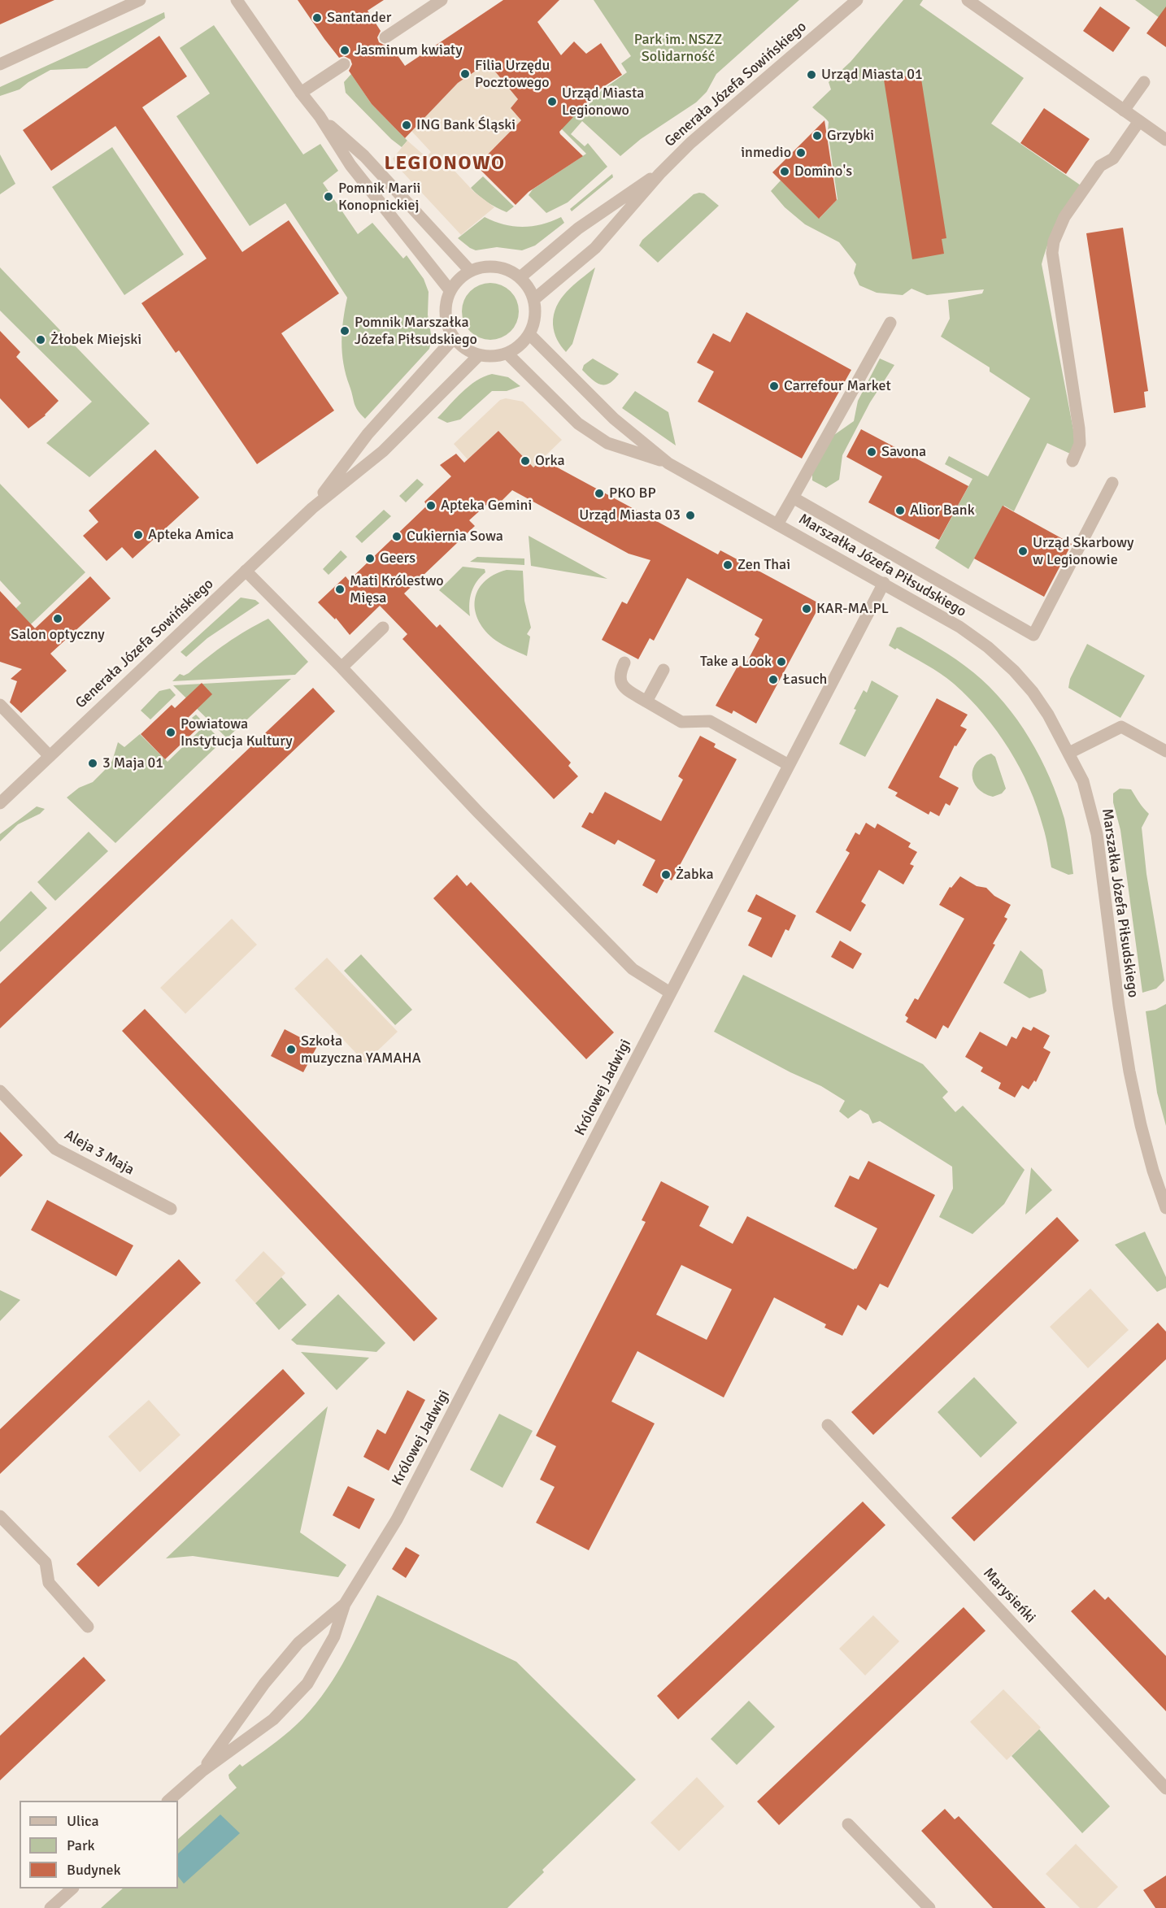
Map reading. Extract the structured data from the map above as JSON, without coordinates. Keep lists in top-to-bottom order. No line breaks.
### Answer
{"streets":{"street":["Generała Józefa Sowińskiego","Marszałka Józefa Piłsudskiego","Królowej Jadwigi","Aleja 3 Maja","Marysieńki"]},"crossings":[["Generała Józefa Sowińskiego","Marszałka Józefa Piłsudskiego"],["Marszałka Józefa Piłsudskiego","Królowej Jadwigi"]],"districts":["LEGIONOWO"],"parks":["Park im. NSZZ Solidarność"],"places":["Santander","Jasminum kwiaty","Filia Urzędu Pocztowego","Urząd Miasta 01","Urząd Miasta Legionowo","ING Bank Śląski","Grzybki","inmedio","Domino's","Pomnik Marii Konopnickiej","Pomnik Marszałka Józefa Piłsudskiego","Żłobek Miejski","Carrefour Market","Savona","Orka","PKO BP","Apteka Gemini","Alior Bank","Urząd Miasta 03","Apteka Amica","Cukiernia Sowa","Urząd Skarbowy w Legionowie","Geers","Zen Thai","Mati Królestwo Mięsa","KAR-MA.PL","Salon optyczny","Take a Look","Łasuch","Powiatowa Instytucja Kultury","3 Maja 01","Żabka","Szkoła muzyczna YAMAHA"],"legend":["Ulica","Park","Budynek"]}
